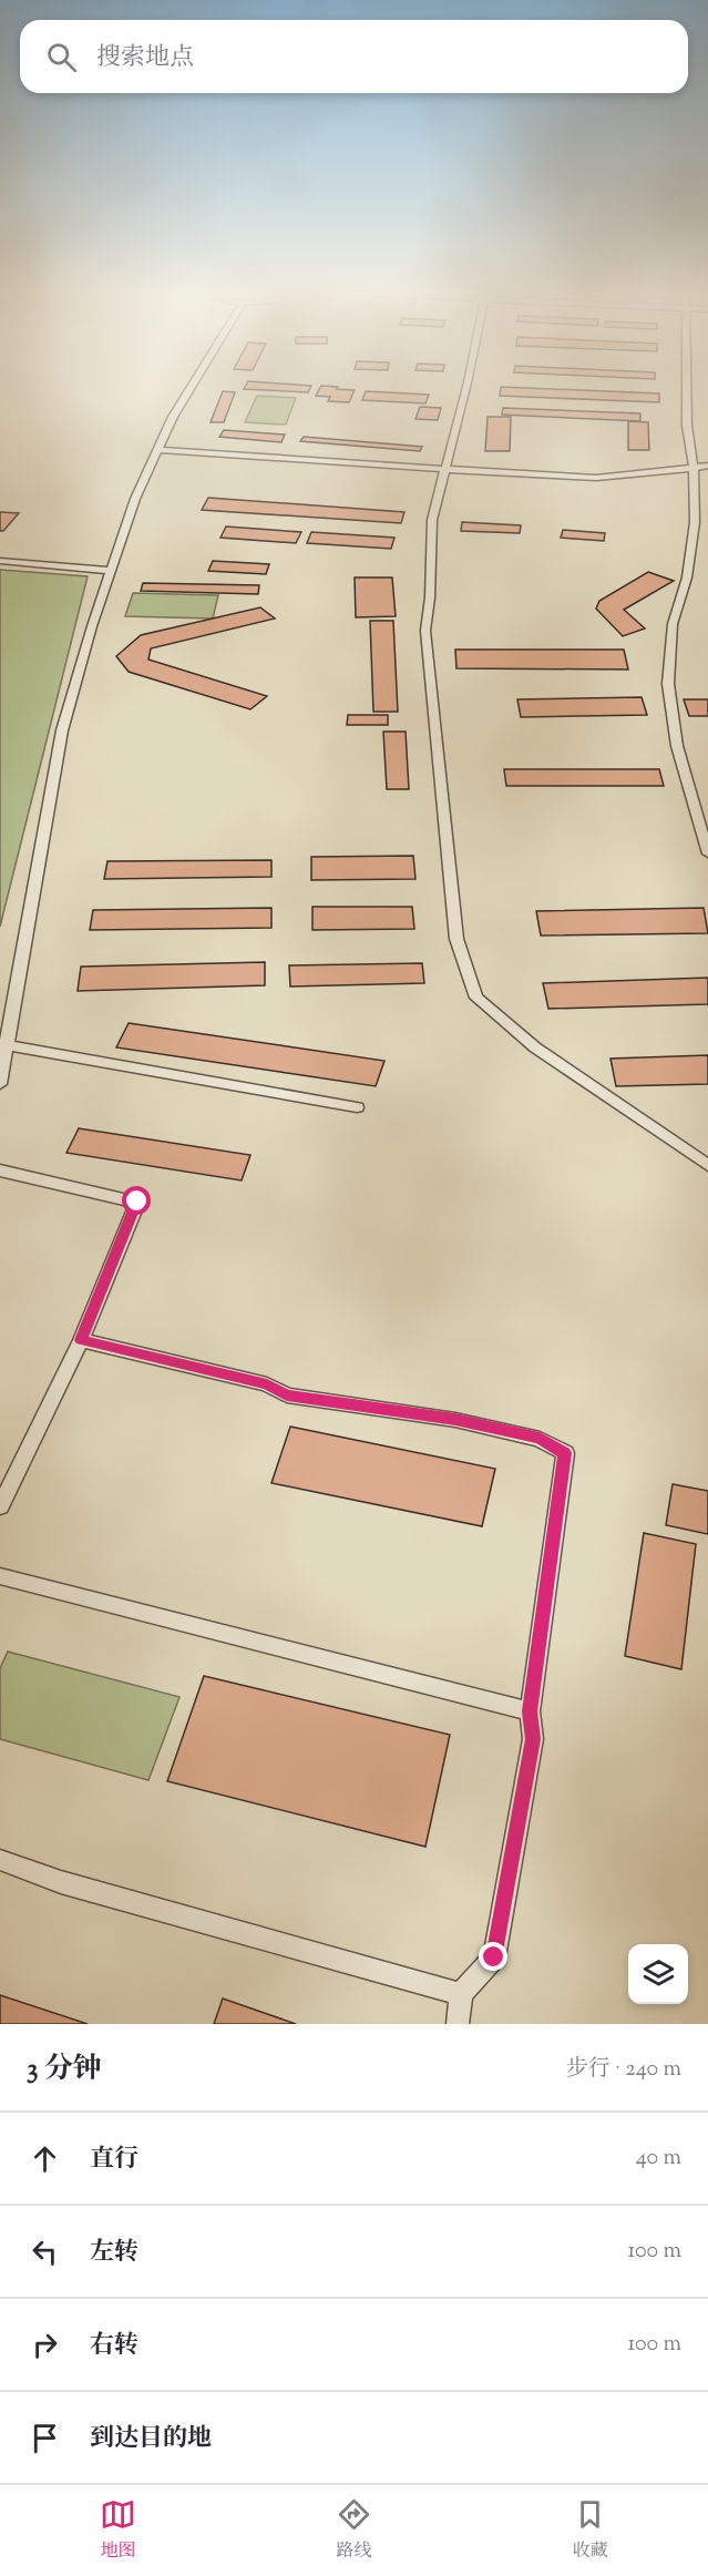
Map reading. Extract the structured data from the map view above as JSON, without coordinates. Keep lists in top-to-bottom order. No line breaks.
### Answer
{"page":{"search":"搜索地点","heading":["3 分钟","步行 · 240 m"],"list":[["直行","40 m"],["左转","100 m"],["右转","100 m"],"到达目的地"],"nav":["地图","路线","收藏"]}}
